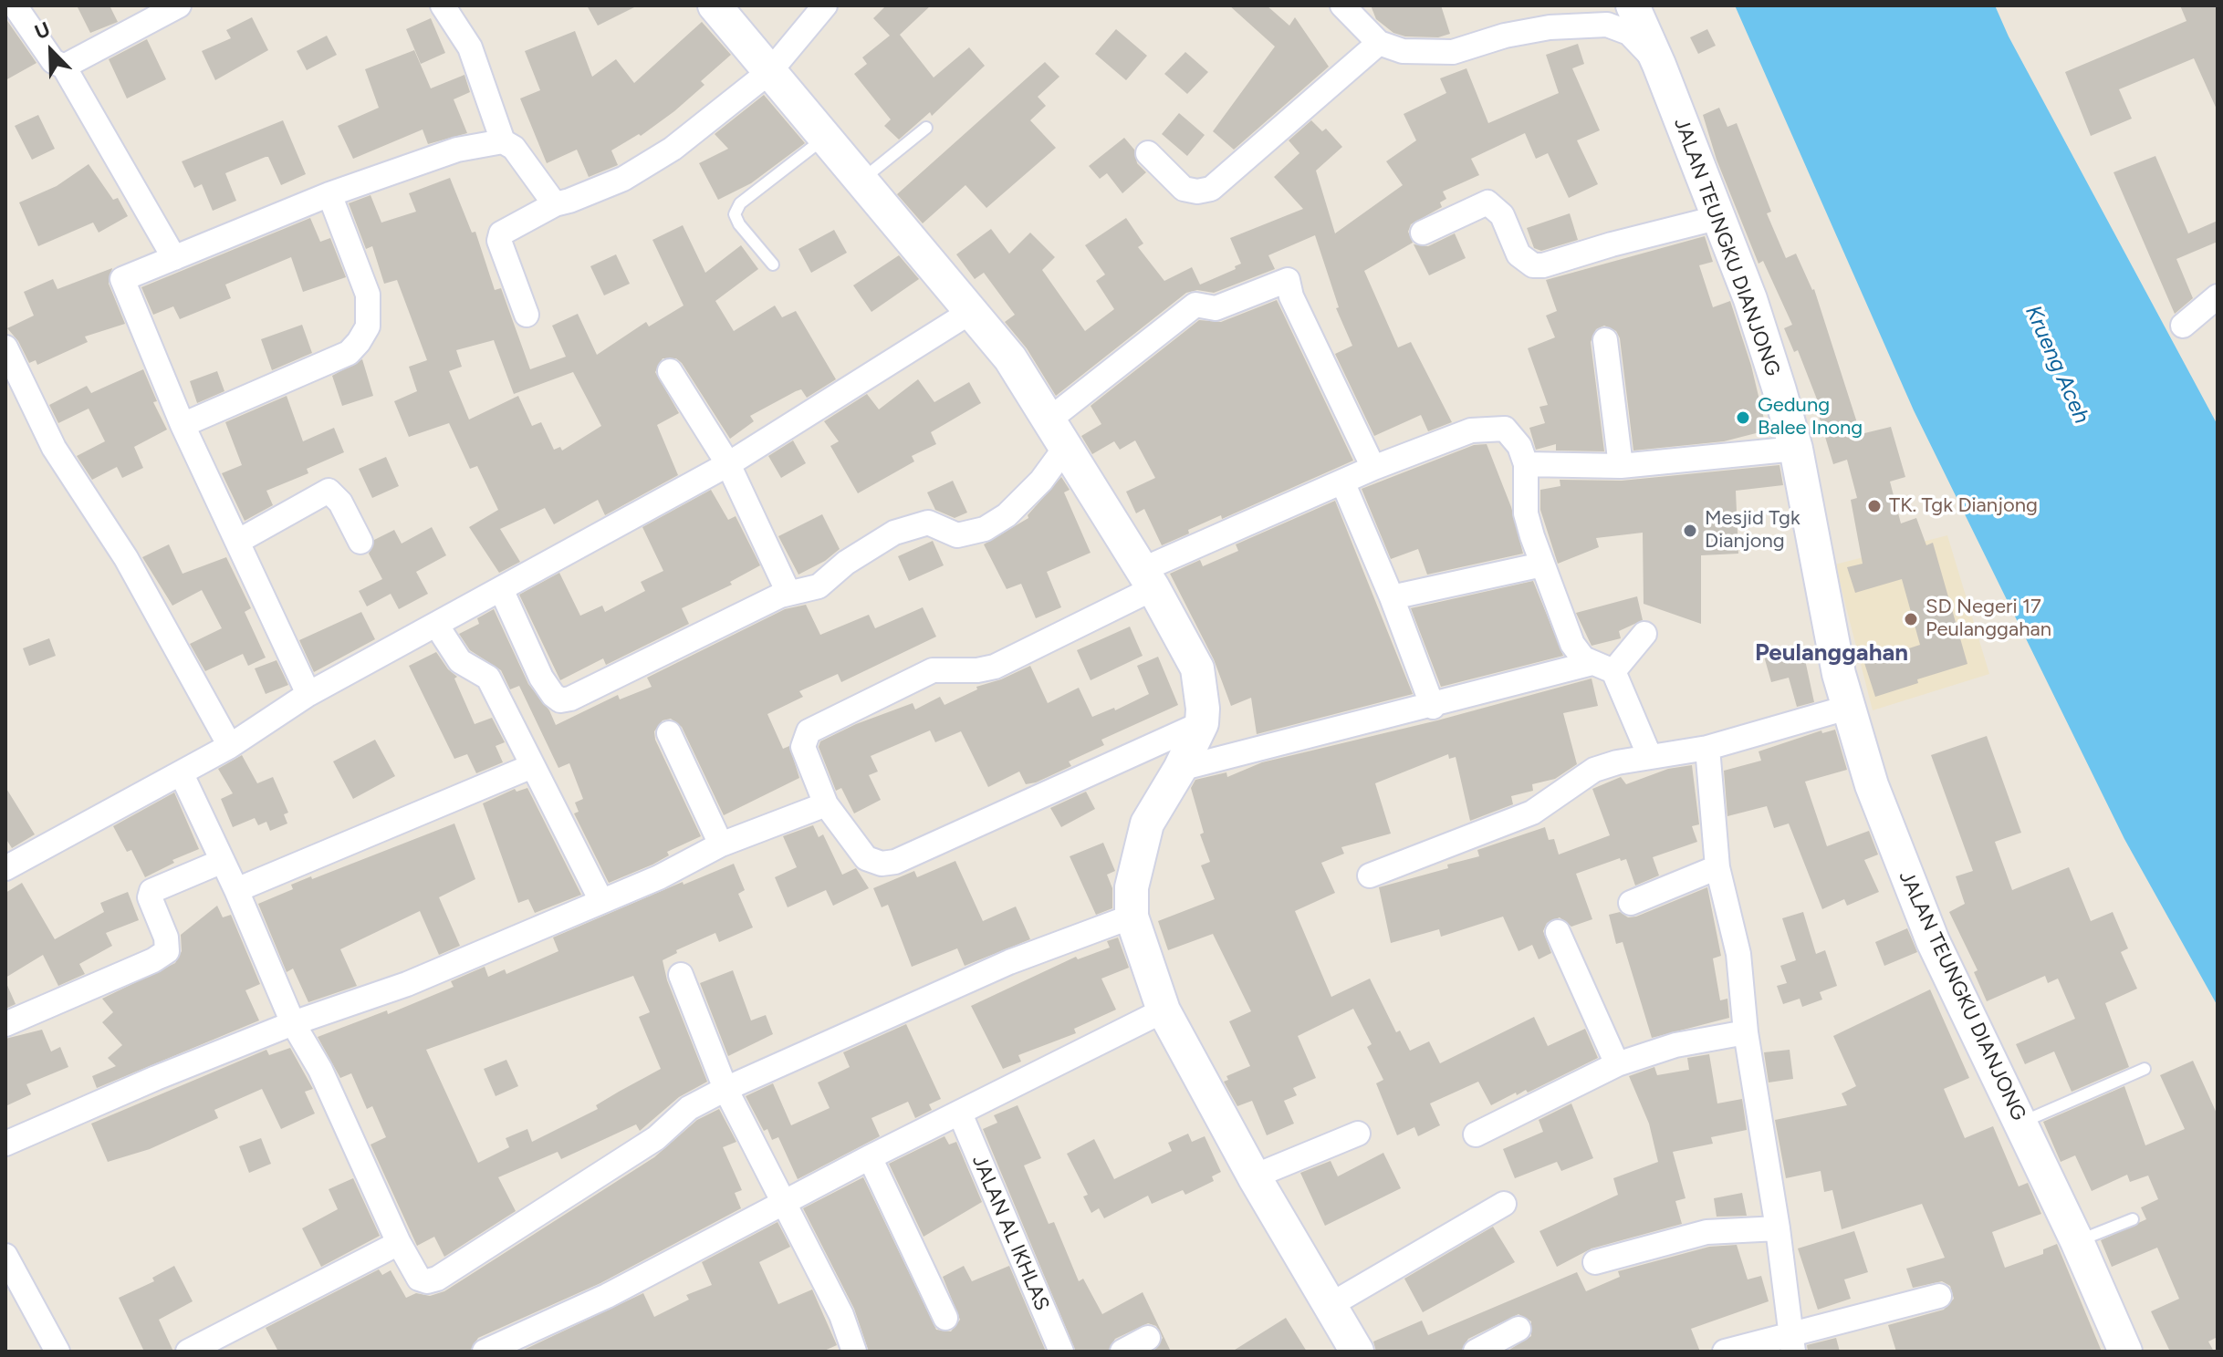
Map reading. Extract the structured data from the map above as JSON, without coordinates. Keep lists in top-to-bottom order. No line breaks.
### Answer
{"streets":{"street":["JALAN TEUNGKU DIANJONG","JALAN AL IKHLAS"]},"districts":["Peulanggahan"],"water":["Krueng Aceh"],"places":["Gedung Balee Inong","TK. Tgk Dianjong","Mesjid Tgk Dianjong","SD Negeri 17 Peulanggahan"],"north":"top left"}
